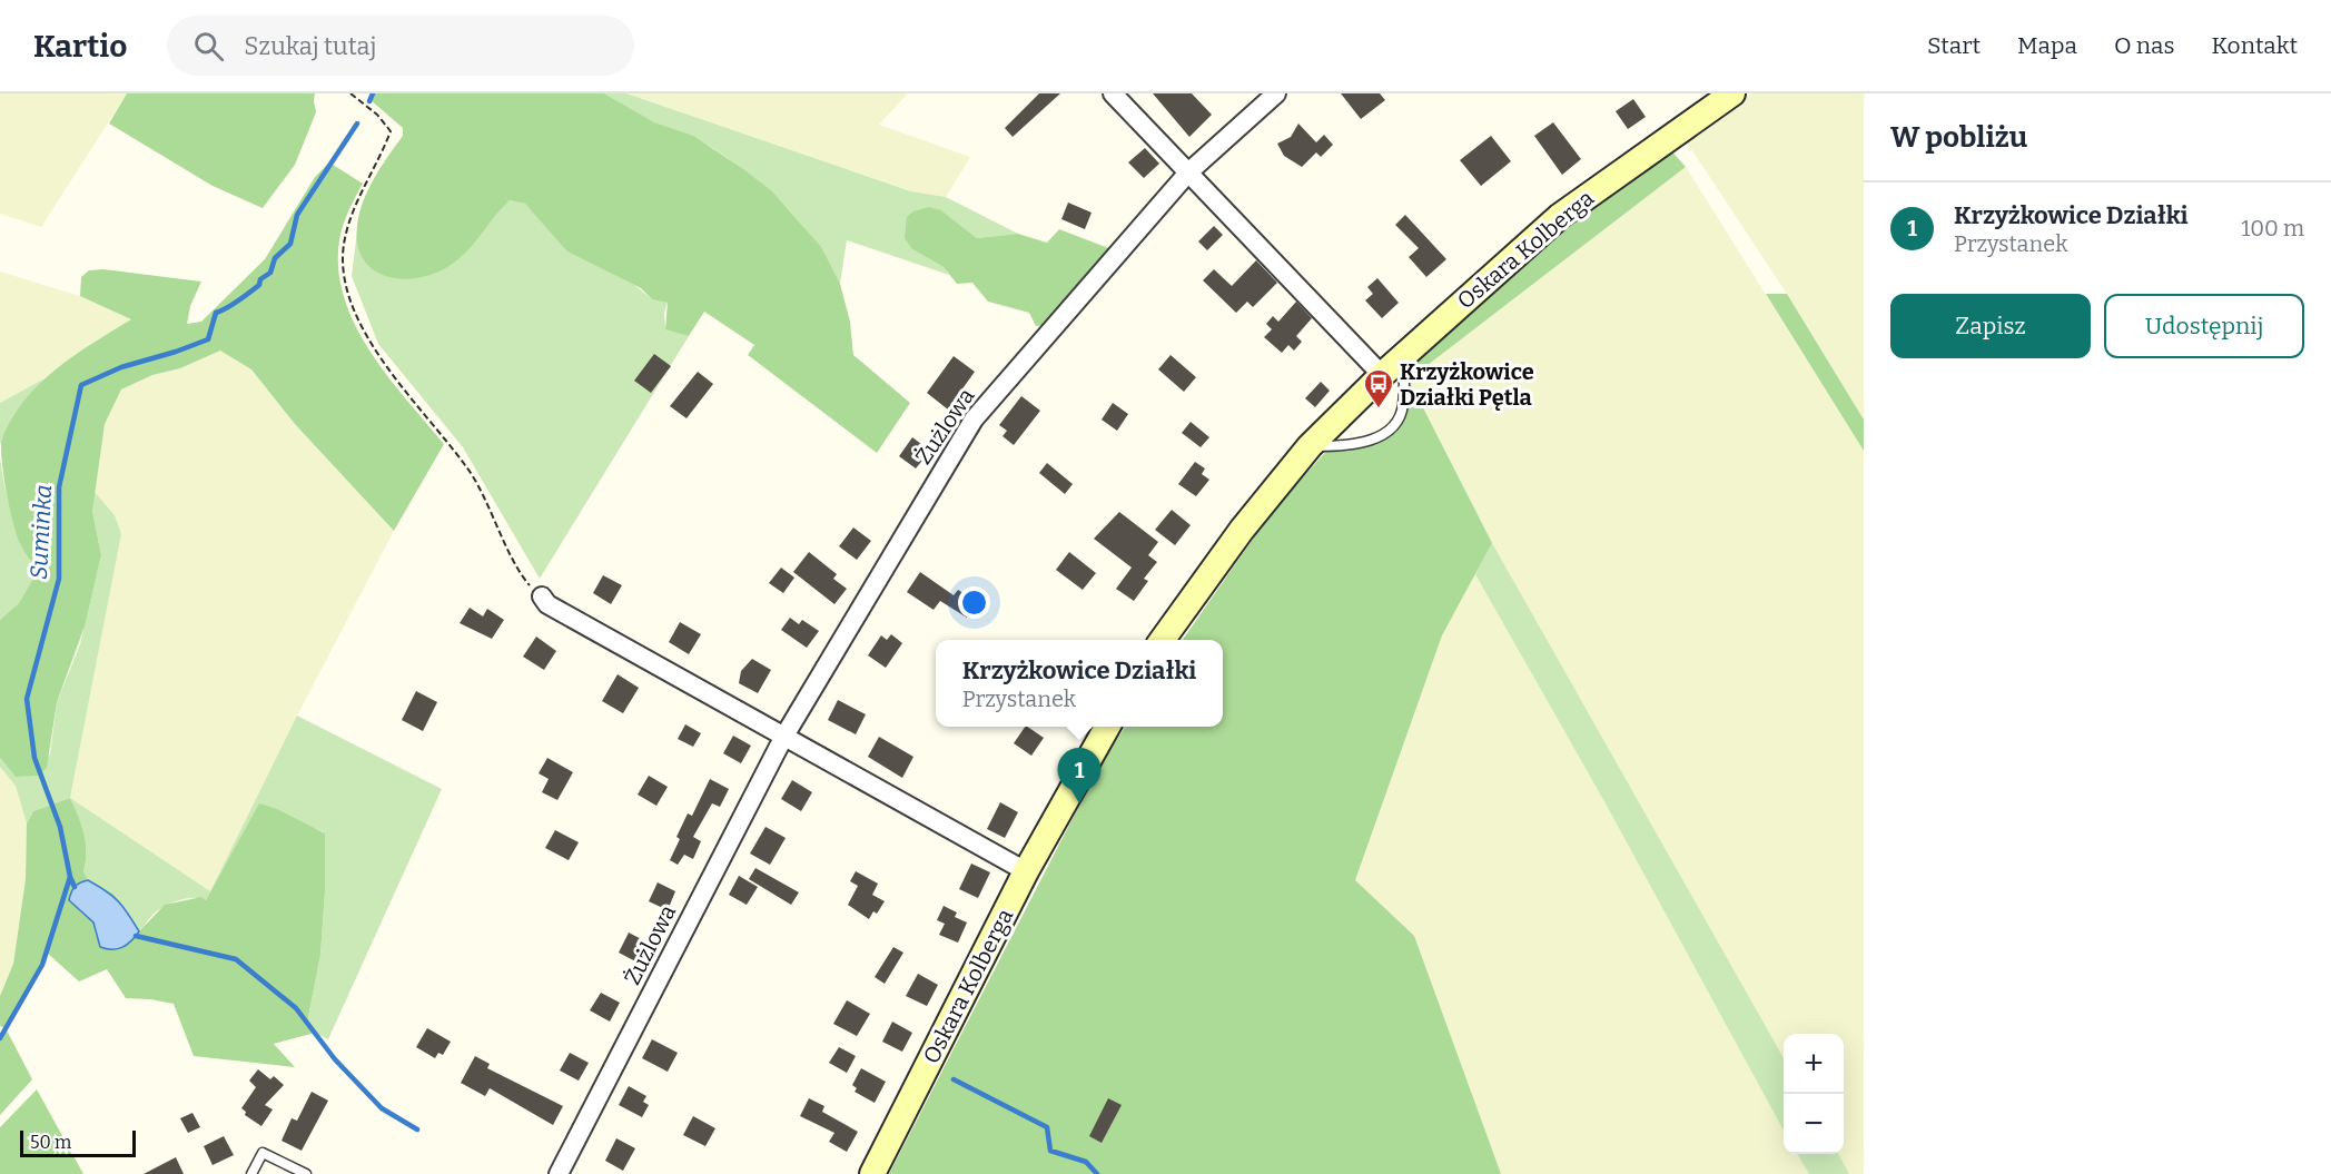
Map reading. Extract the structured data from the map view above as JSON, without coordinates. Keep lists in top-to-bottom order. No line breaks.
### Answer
{"streets":{"main road":["Oskara Kolberga"],"street":["Żużlowa"]},"water":["Suminka"],"places":{"bus stop":["Krzyżkowice Działki Pętla"]},"scale_bar":"50 m","page":{"header":"Kartio","search":"Szukaj tutaj","nav":["Start","Mapa","O nas","Kontakt"],"heading":"W pobliżu","list":[{"mark":"1","name":"Krzyżkowice Działki","note":"Przystanek","value":"100 m"}],"buttons":["Zapisz","Udostępnij"],"popup":["Krzyżkowice Działki","Przystanek"],"pins":"1","map_buttons":["+","−"],"scale":"50 m"}}
